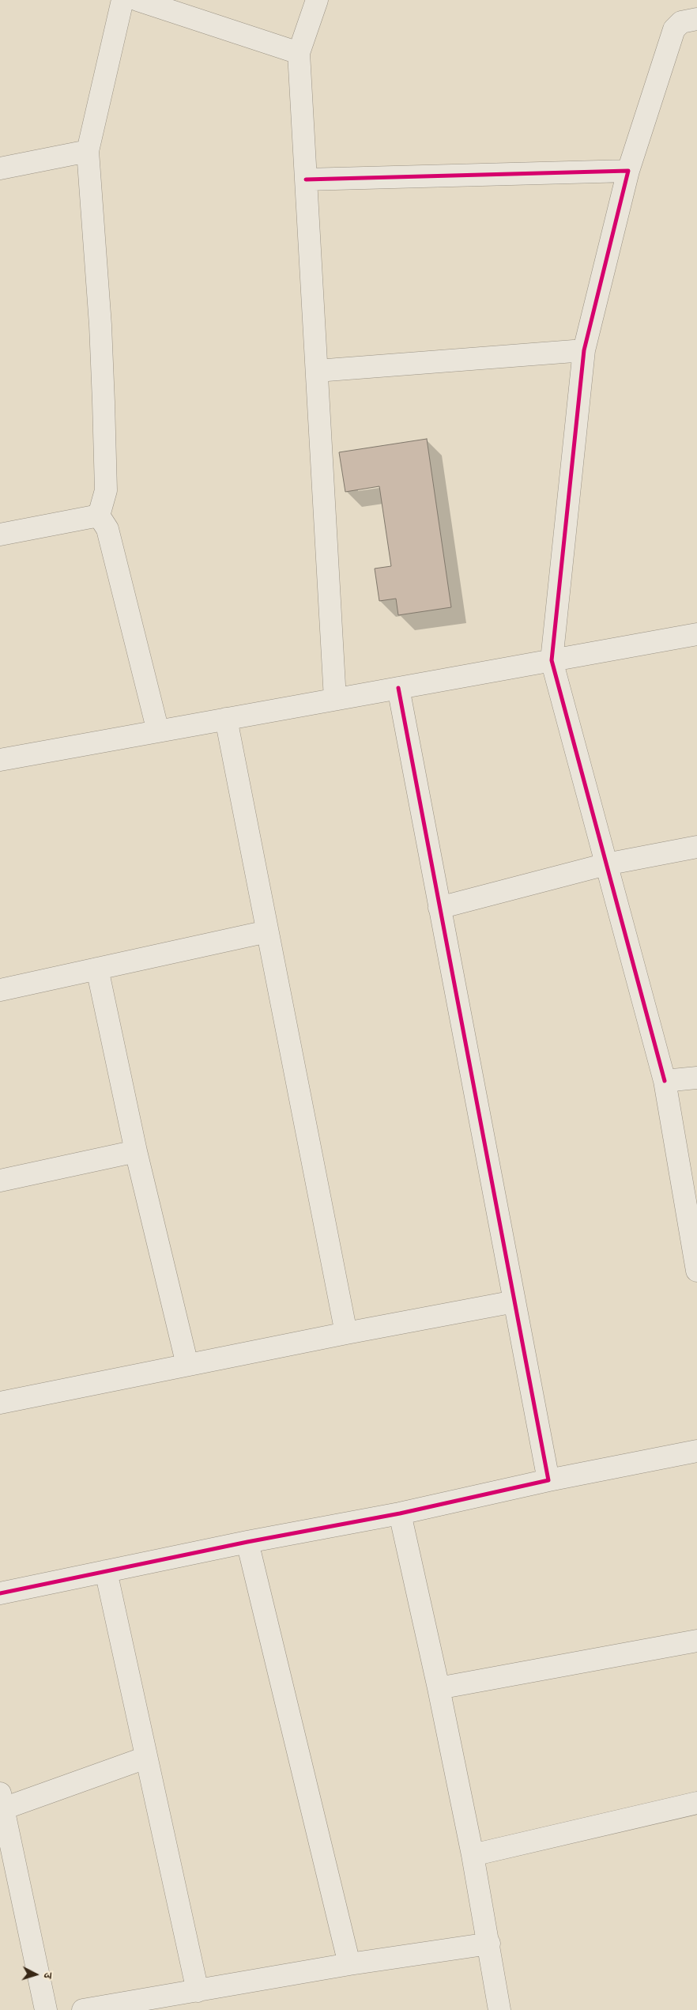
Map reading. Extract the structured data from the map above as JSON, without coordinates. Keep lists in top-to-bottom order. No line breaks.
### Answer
{"north":"right"}
